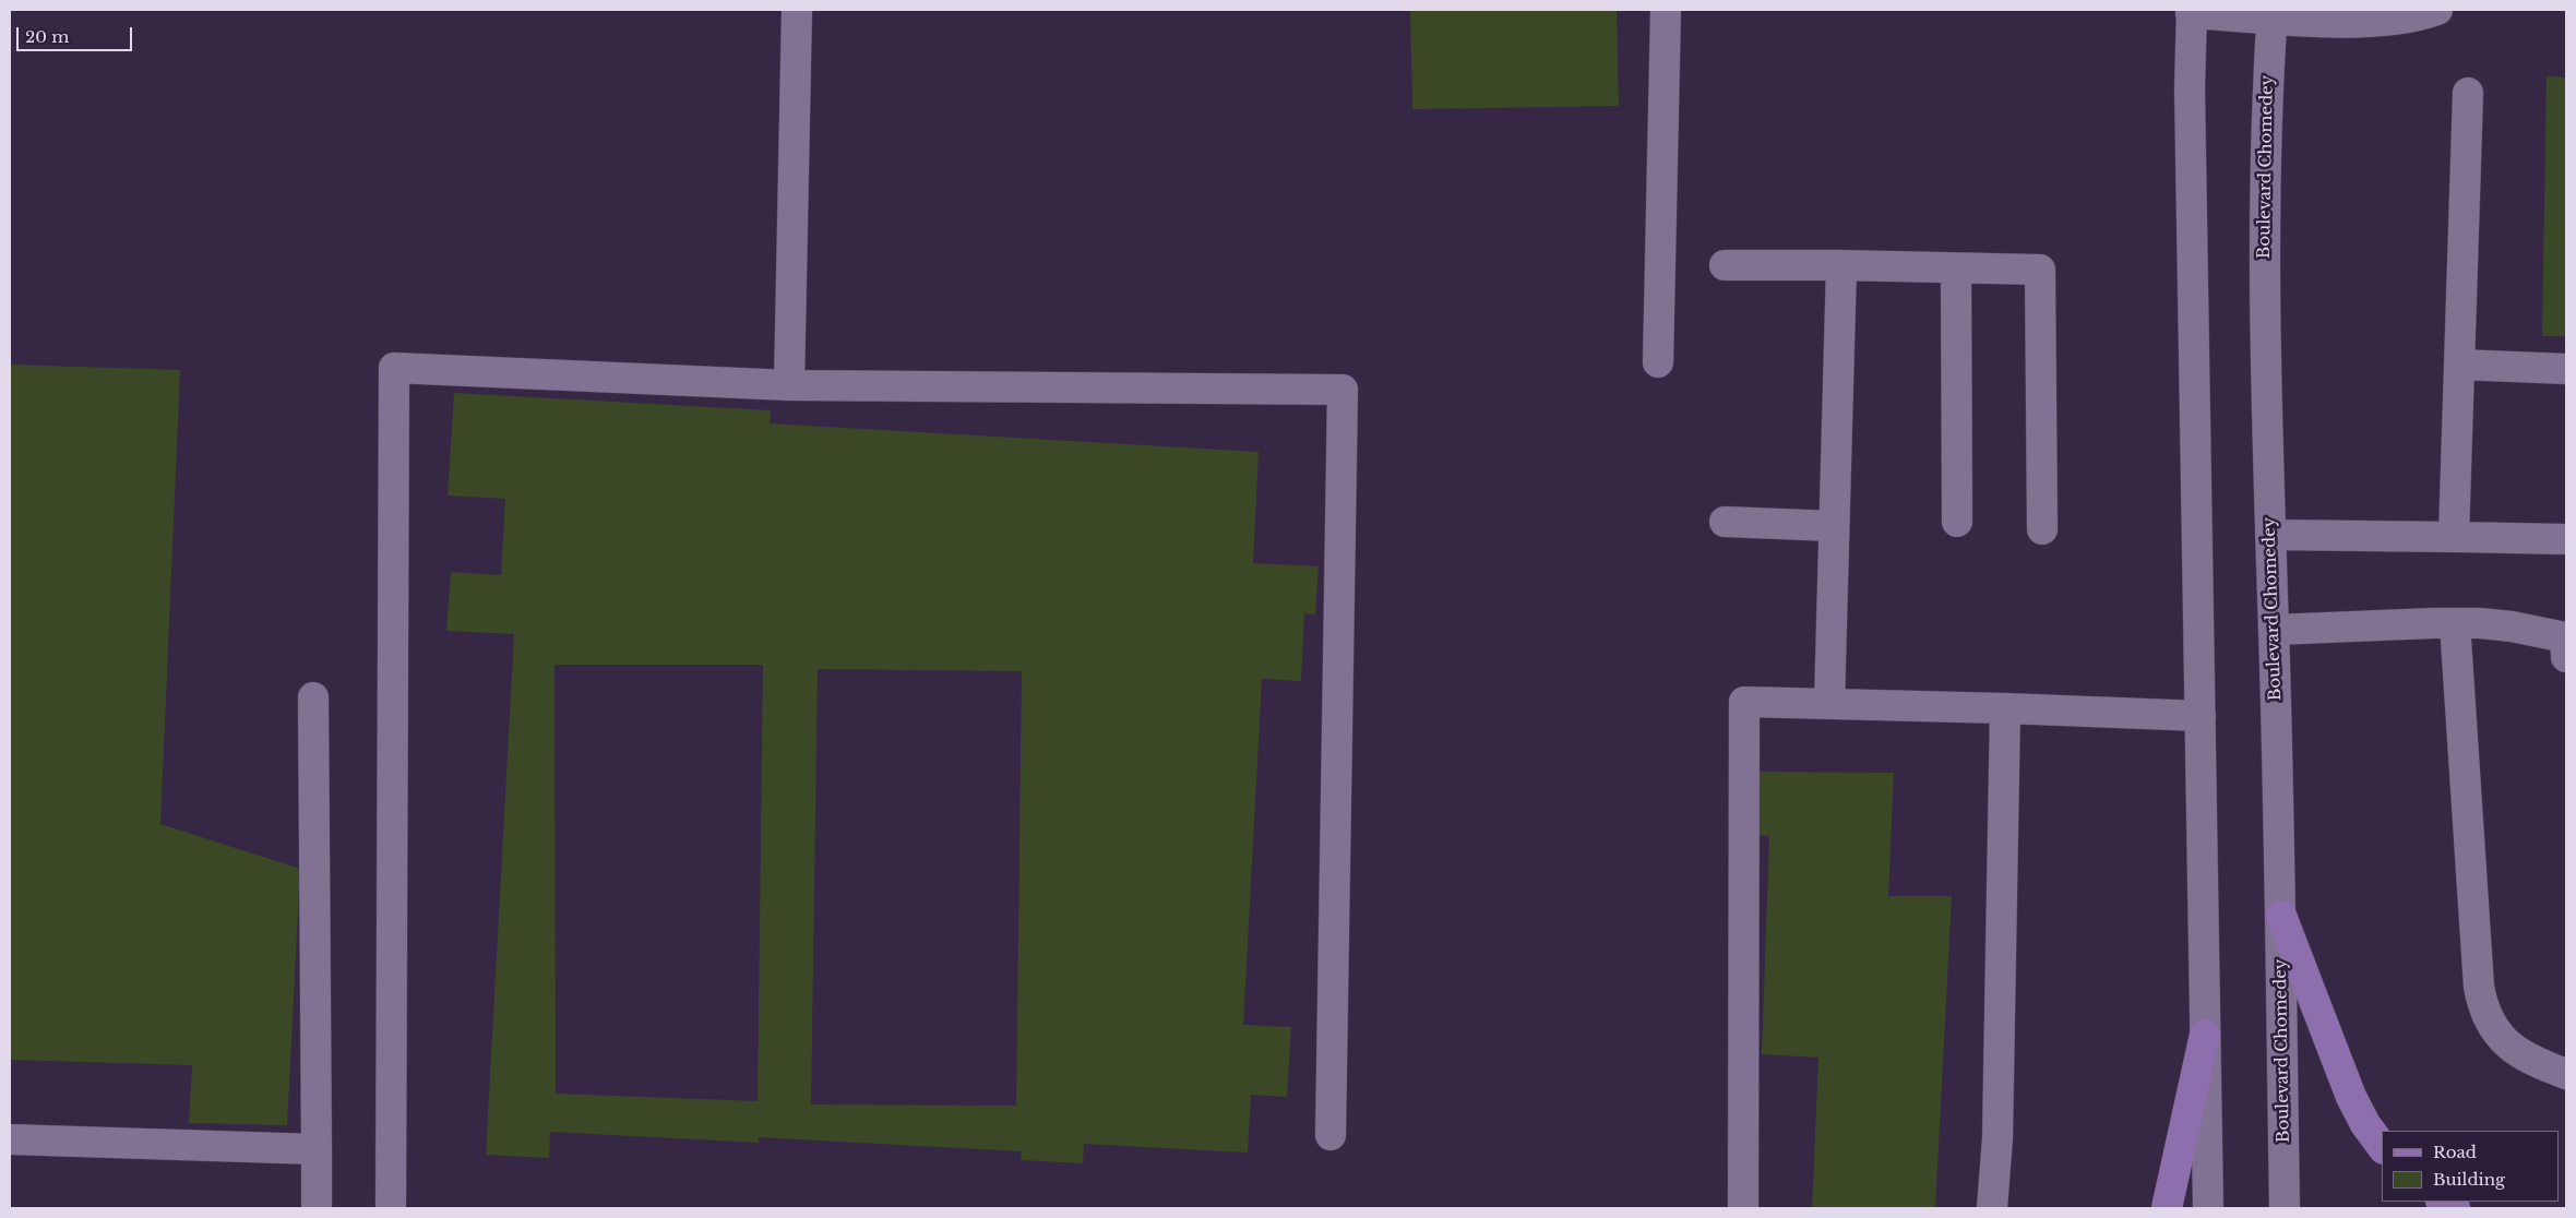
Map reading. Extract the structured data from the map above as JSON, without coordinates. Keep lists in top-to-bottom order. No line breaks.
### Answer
{"streets":{"street":["Boulevard Chomedey"]},"legend":["Road","Building"],"scale_bar":"20 m"}
